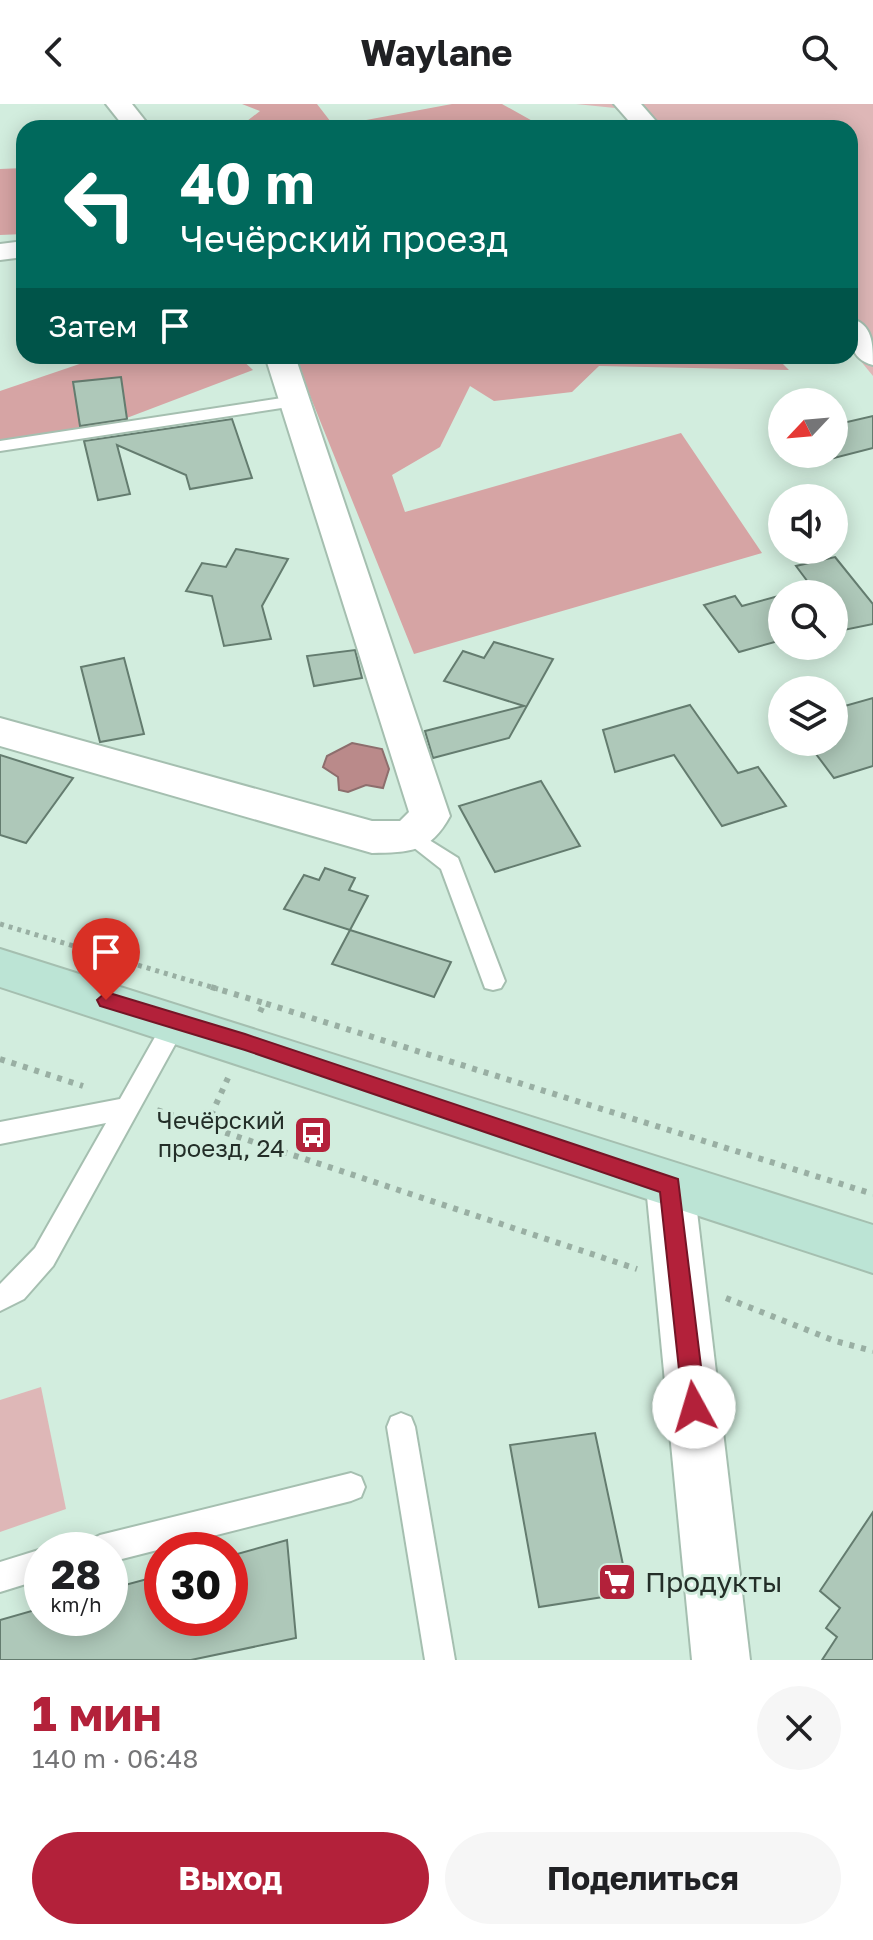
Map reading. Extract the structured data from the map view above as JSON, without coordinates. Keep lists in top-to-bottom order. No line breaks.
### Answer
{"places":{"bus stop":["Чечёрский проезд, 24"],"supermarket":["Продукты"]},"north":"bottom left","page":{"header":"Waylane","turn":["40 m","Чечёрский проезд"],"then":"Затем","speed":"28 km/h","limit":"30","heading":["1 мин","140 m · 06:48"],"buttons":["Выход","Поделиться"]}}
